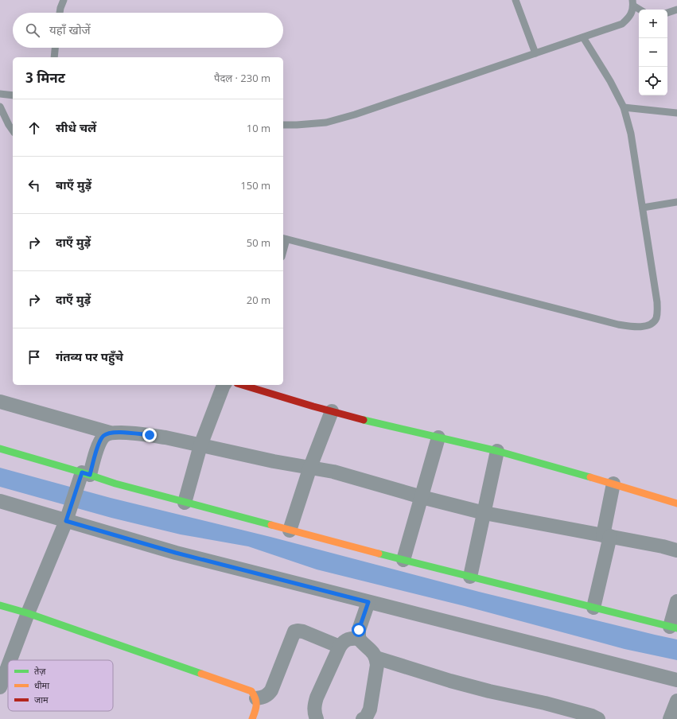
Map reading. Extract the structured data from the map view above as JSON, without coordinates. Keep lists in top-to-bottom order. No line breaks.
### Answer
{"legend":["तेज़","धीमा","जाम"],"page":{"map_buttons":["+","−"],"search":"यहाँ खोजें","heading":["3 मिनट","पैदल · 230 m"],"list":[["सीधे चलें","10 m"],["बाएँ मुड़ें","150 m"],["दाएँ मुड़ें","50 m"],["दाएँ मुड़ें","20 m"],"गंतव्य पर पहुँचे"]}}
